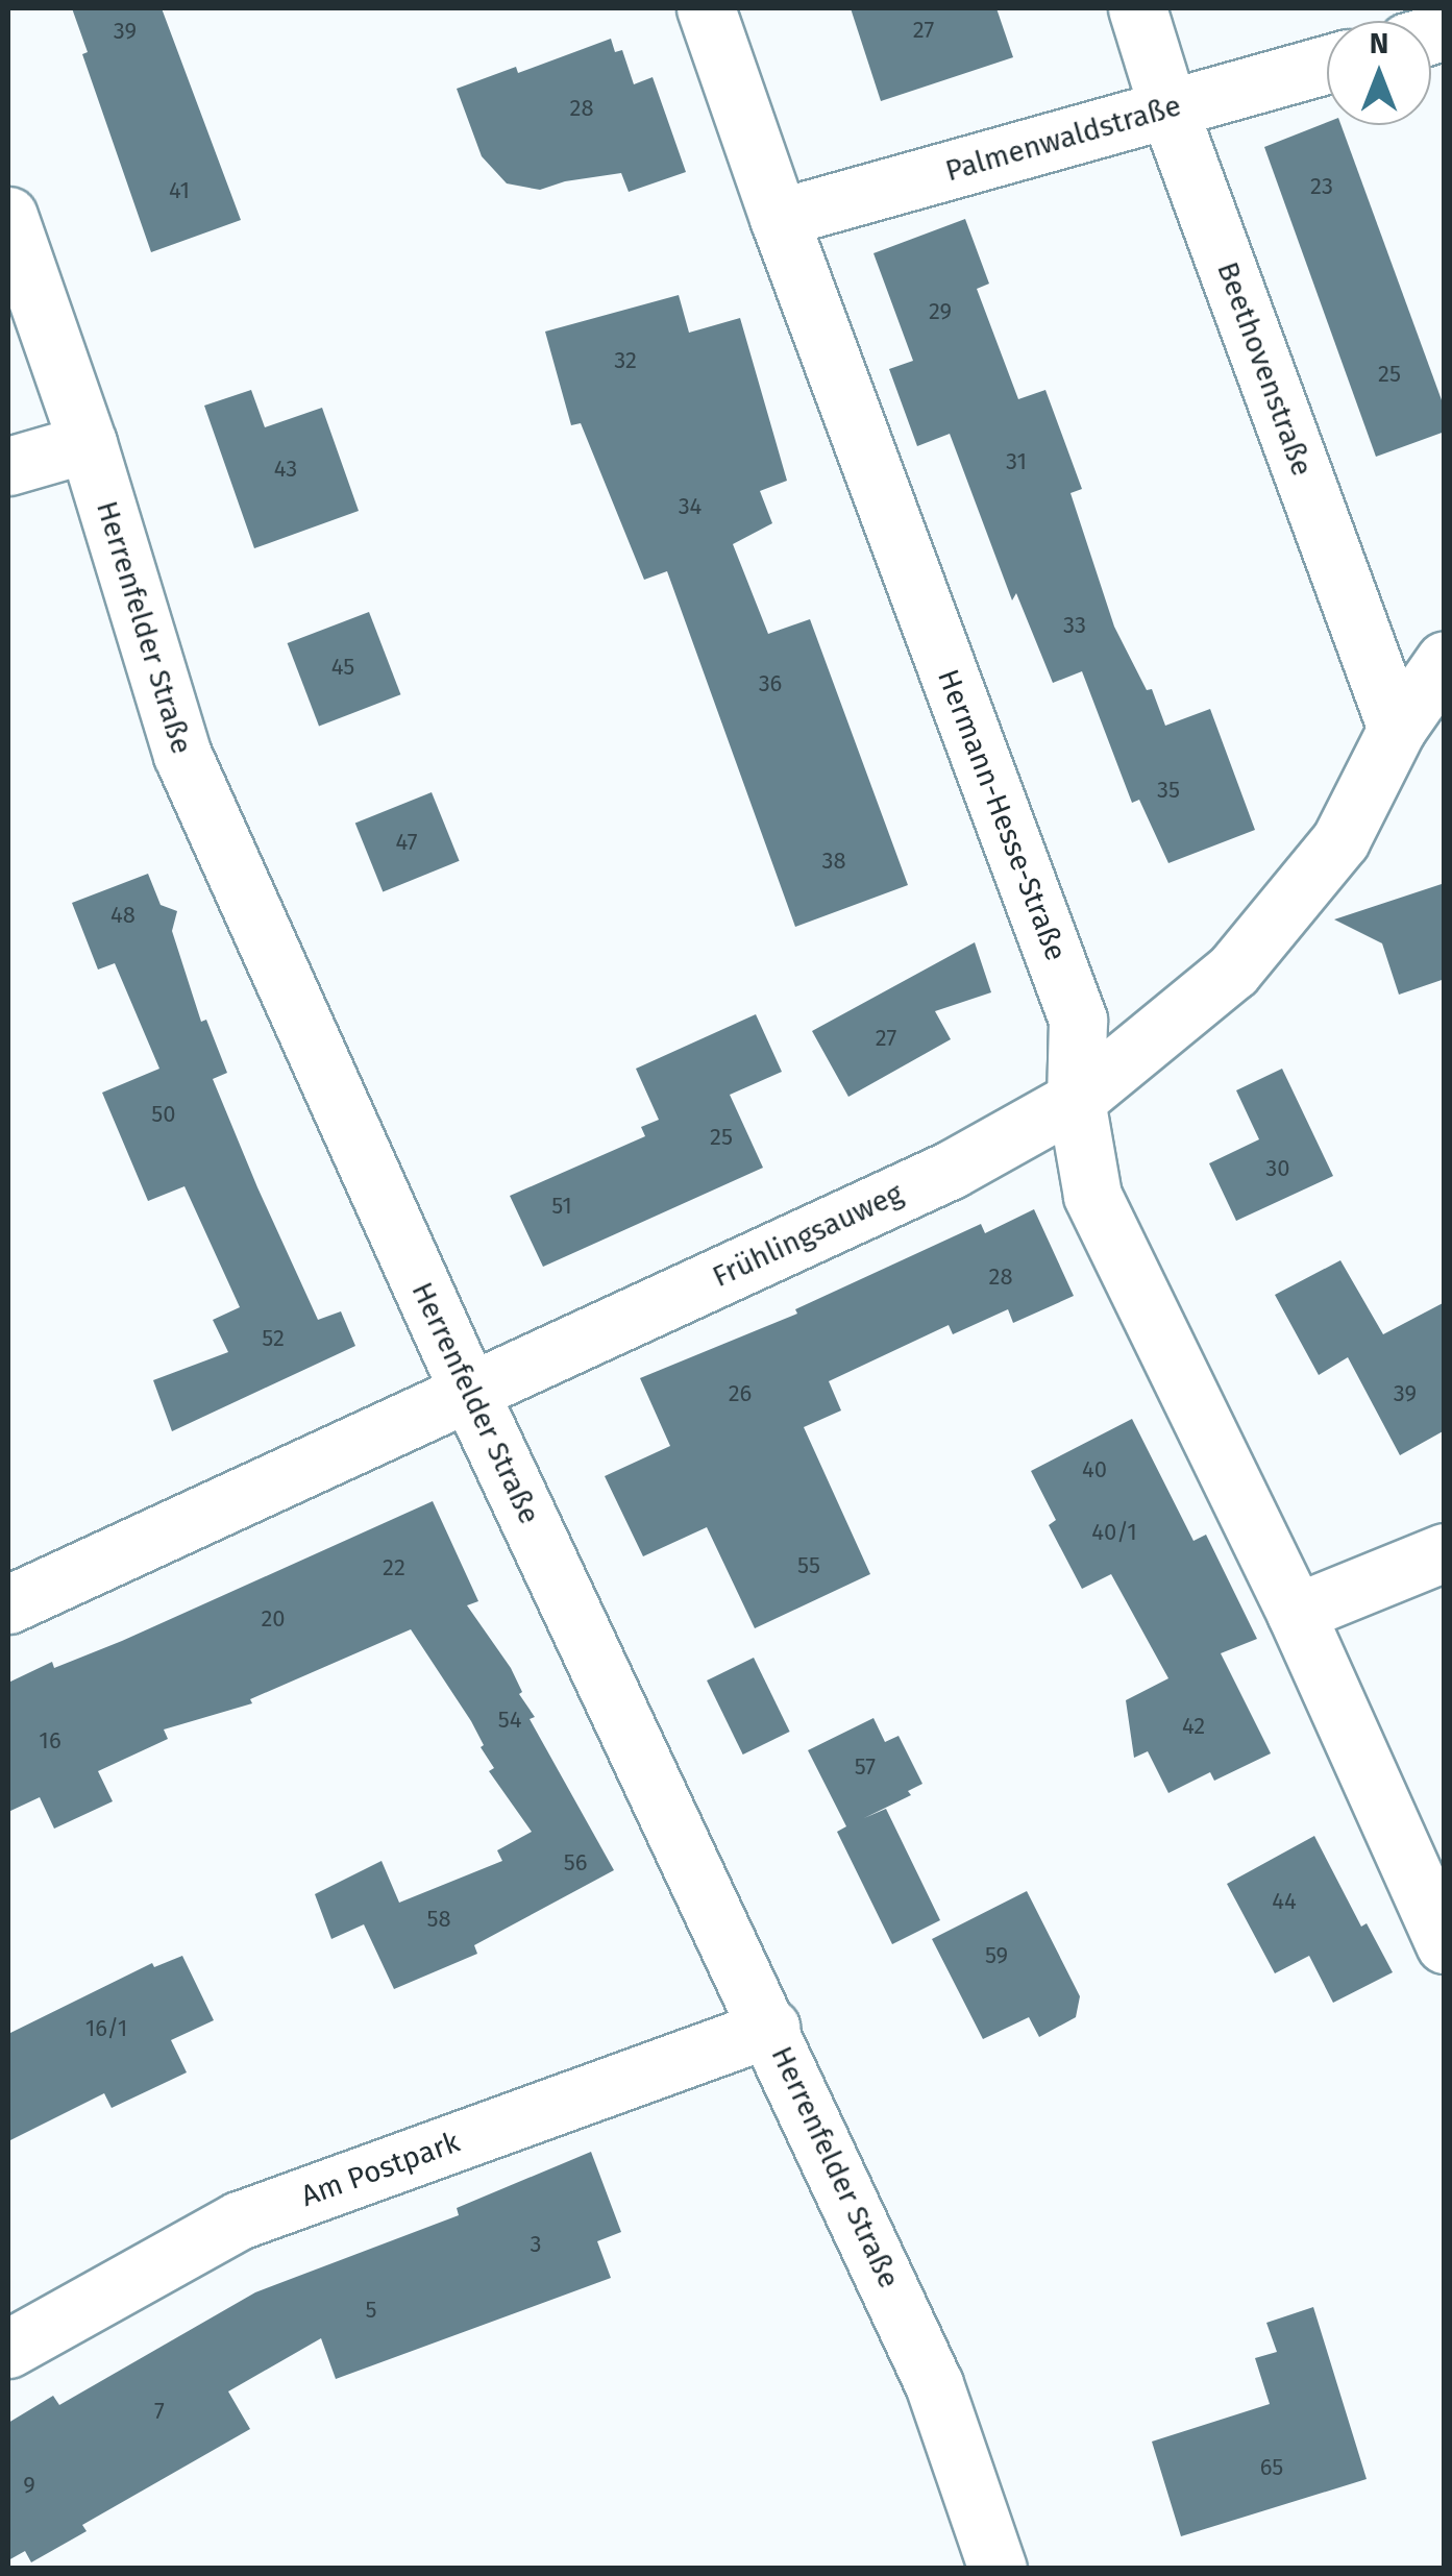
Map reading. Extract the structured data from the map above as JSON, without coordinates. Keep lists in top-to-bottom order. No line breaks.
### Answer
{"streets":{"street":["Palmenwaldstraße","Beethovenstraße","Herrenfelder Straße","Hermann-Hesse-Straße","Frühlingsauweg","Am Postpark"]},"crossings":[["Palmenwaldstraße","Beethovenstraße"],["Palmenwaldstraße","Hermann-Hesse-Straße"],["Beethovenstraße","Frühlingsauweg"],["Herrenfelder Straße","Frühlingsauweg"],["Herrenfelder Straße","Am Postpark"],["Hermann-Hesse-Straße","Frühlingsauweg"]],"house_numbers":["27","39","28","23","41","29","32","25","31","43","34","33","45","36","35","47","38","48","27","50","25","30","51","28","52","26","39","40","40/1","55","22","20","54","42","16","57","56","44","58","59","16/1","3","5","7","65","9"],"north":"top"}
